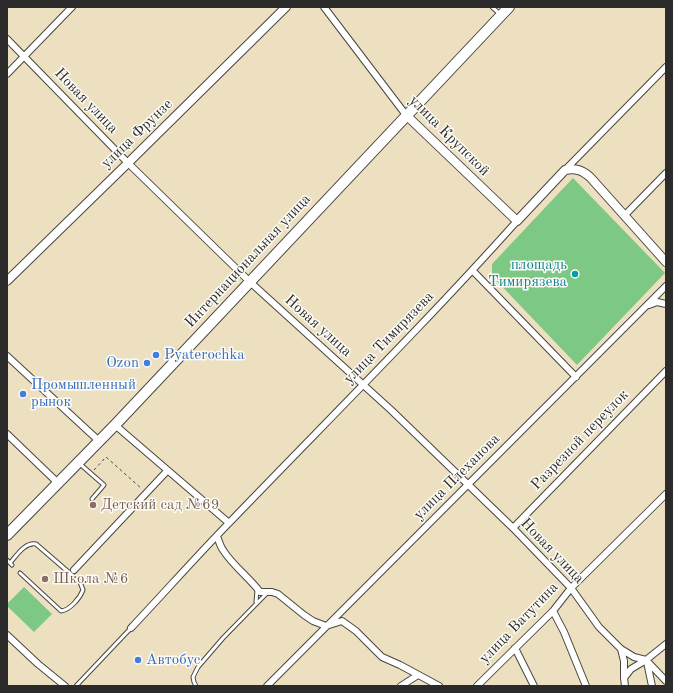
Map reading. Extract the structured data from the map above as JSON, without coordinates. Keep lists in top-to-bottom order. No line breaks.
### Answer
{"streets":{"main road":["Интернациональная улица"],"street":["Новая улица","улица Фрунзе","улица Крупской","улица Тимирязева","Разрезной переулок","улица Плеханова","улица Ватутина"]},"crossings":[["Новая улица","улица Фрунзе"],["Новая улица","Интернациональная улица"],["Новая улица","улица Тимирязева"],["Новая улица","Разрезной переулок"],["Новая улица","улица Плеханова"],["Новая улица","улица Ватутина"],["улица Крупской","Интернациональная улица"],["улица Крупской","улица Тимирязева"]],"places":["площадь Тимирязева","Pyaterochka","Ozon","Промышленный рынок","Детский сад №69","Школа №6","Автобус"]}
